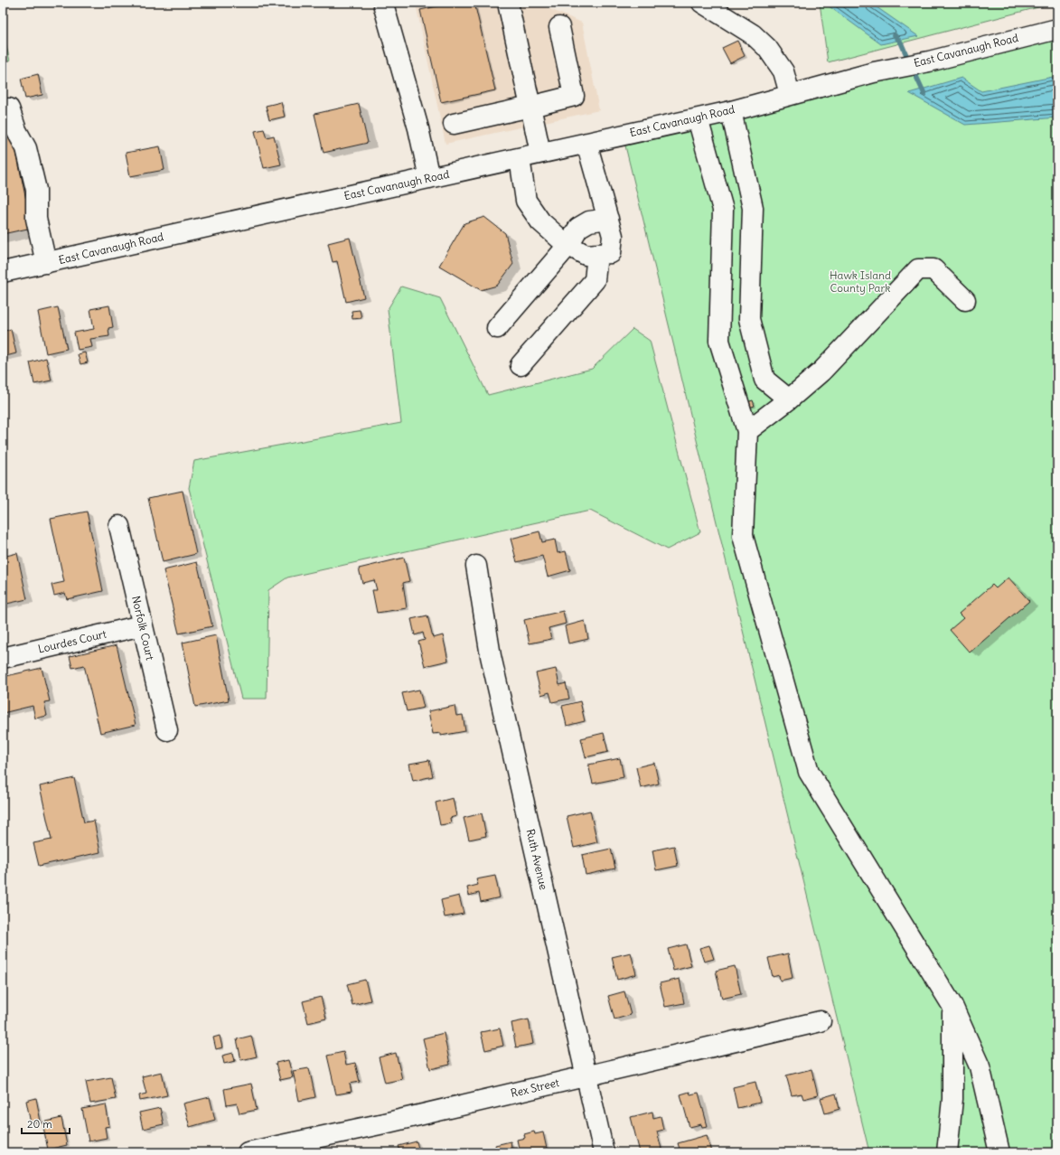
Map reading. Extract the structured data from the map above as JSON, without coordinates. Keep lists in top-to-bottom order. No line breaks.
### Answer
{"streets":{"street":["East Cavanaugh Road","Norfolk Court","Lourdes Court","Ruth Avenue","Rex Street"]},"crossings":[["Norfolk Court","Lourdes Court"],["Ruth Avenue","Rex Street"]],"parks":["Hawk Island County Park"],"scale_bar":"20 m"}
